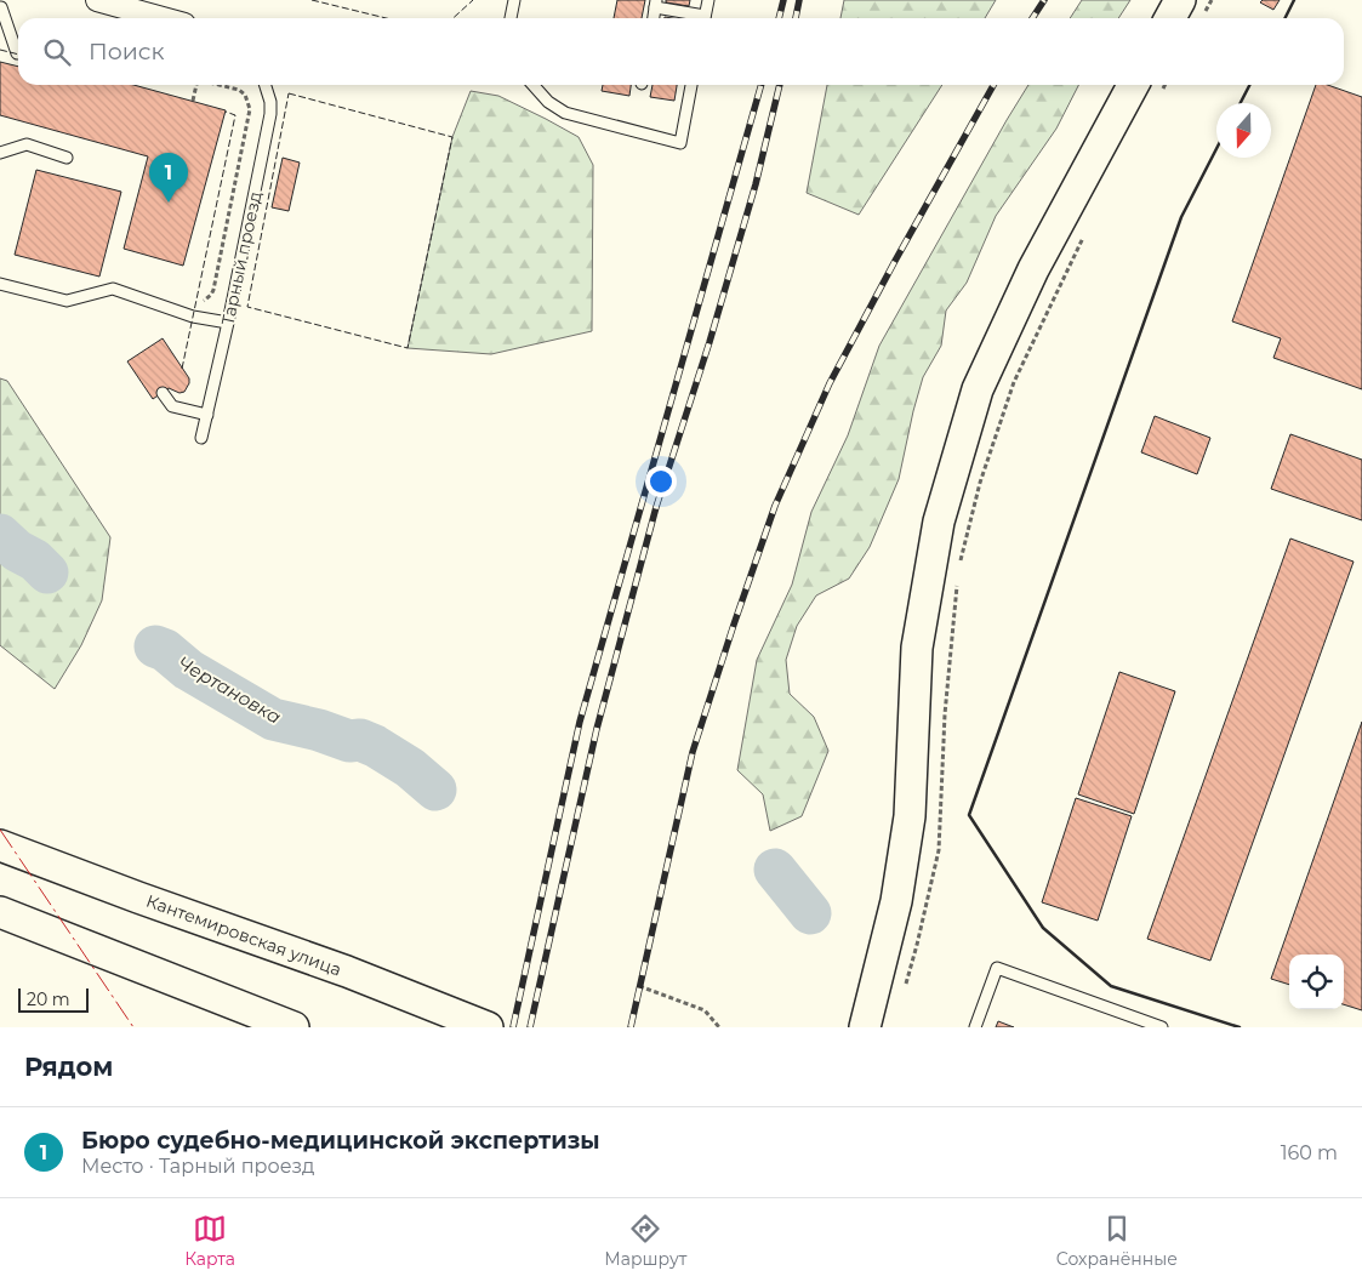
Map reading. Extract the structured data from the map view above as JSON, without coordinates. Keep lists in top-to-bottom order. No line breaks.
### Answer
{"streets":{"main road":["Кантемировская улица"],"lane":["Тарный проезд"]},"water":["Чертановка"],"scale_bar":"20 m","north":"bottom","page":{"search":"Поиск","pins":"1","scale":"20 m","heading":"Рядом","list":[{"mark":"1","name":"Бюро судебно-медицинской экспертизы","note":"Место · Тарный проезд","value":"160 m"}],"nav":["Карта","Маршрут","Сохранённые"]}}
